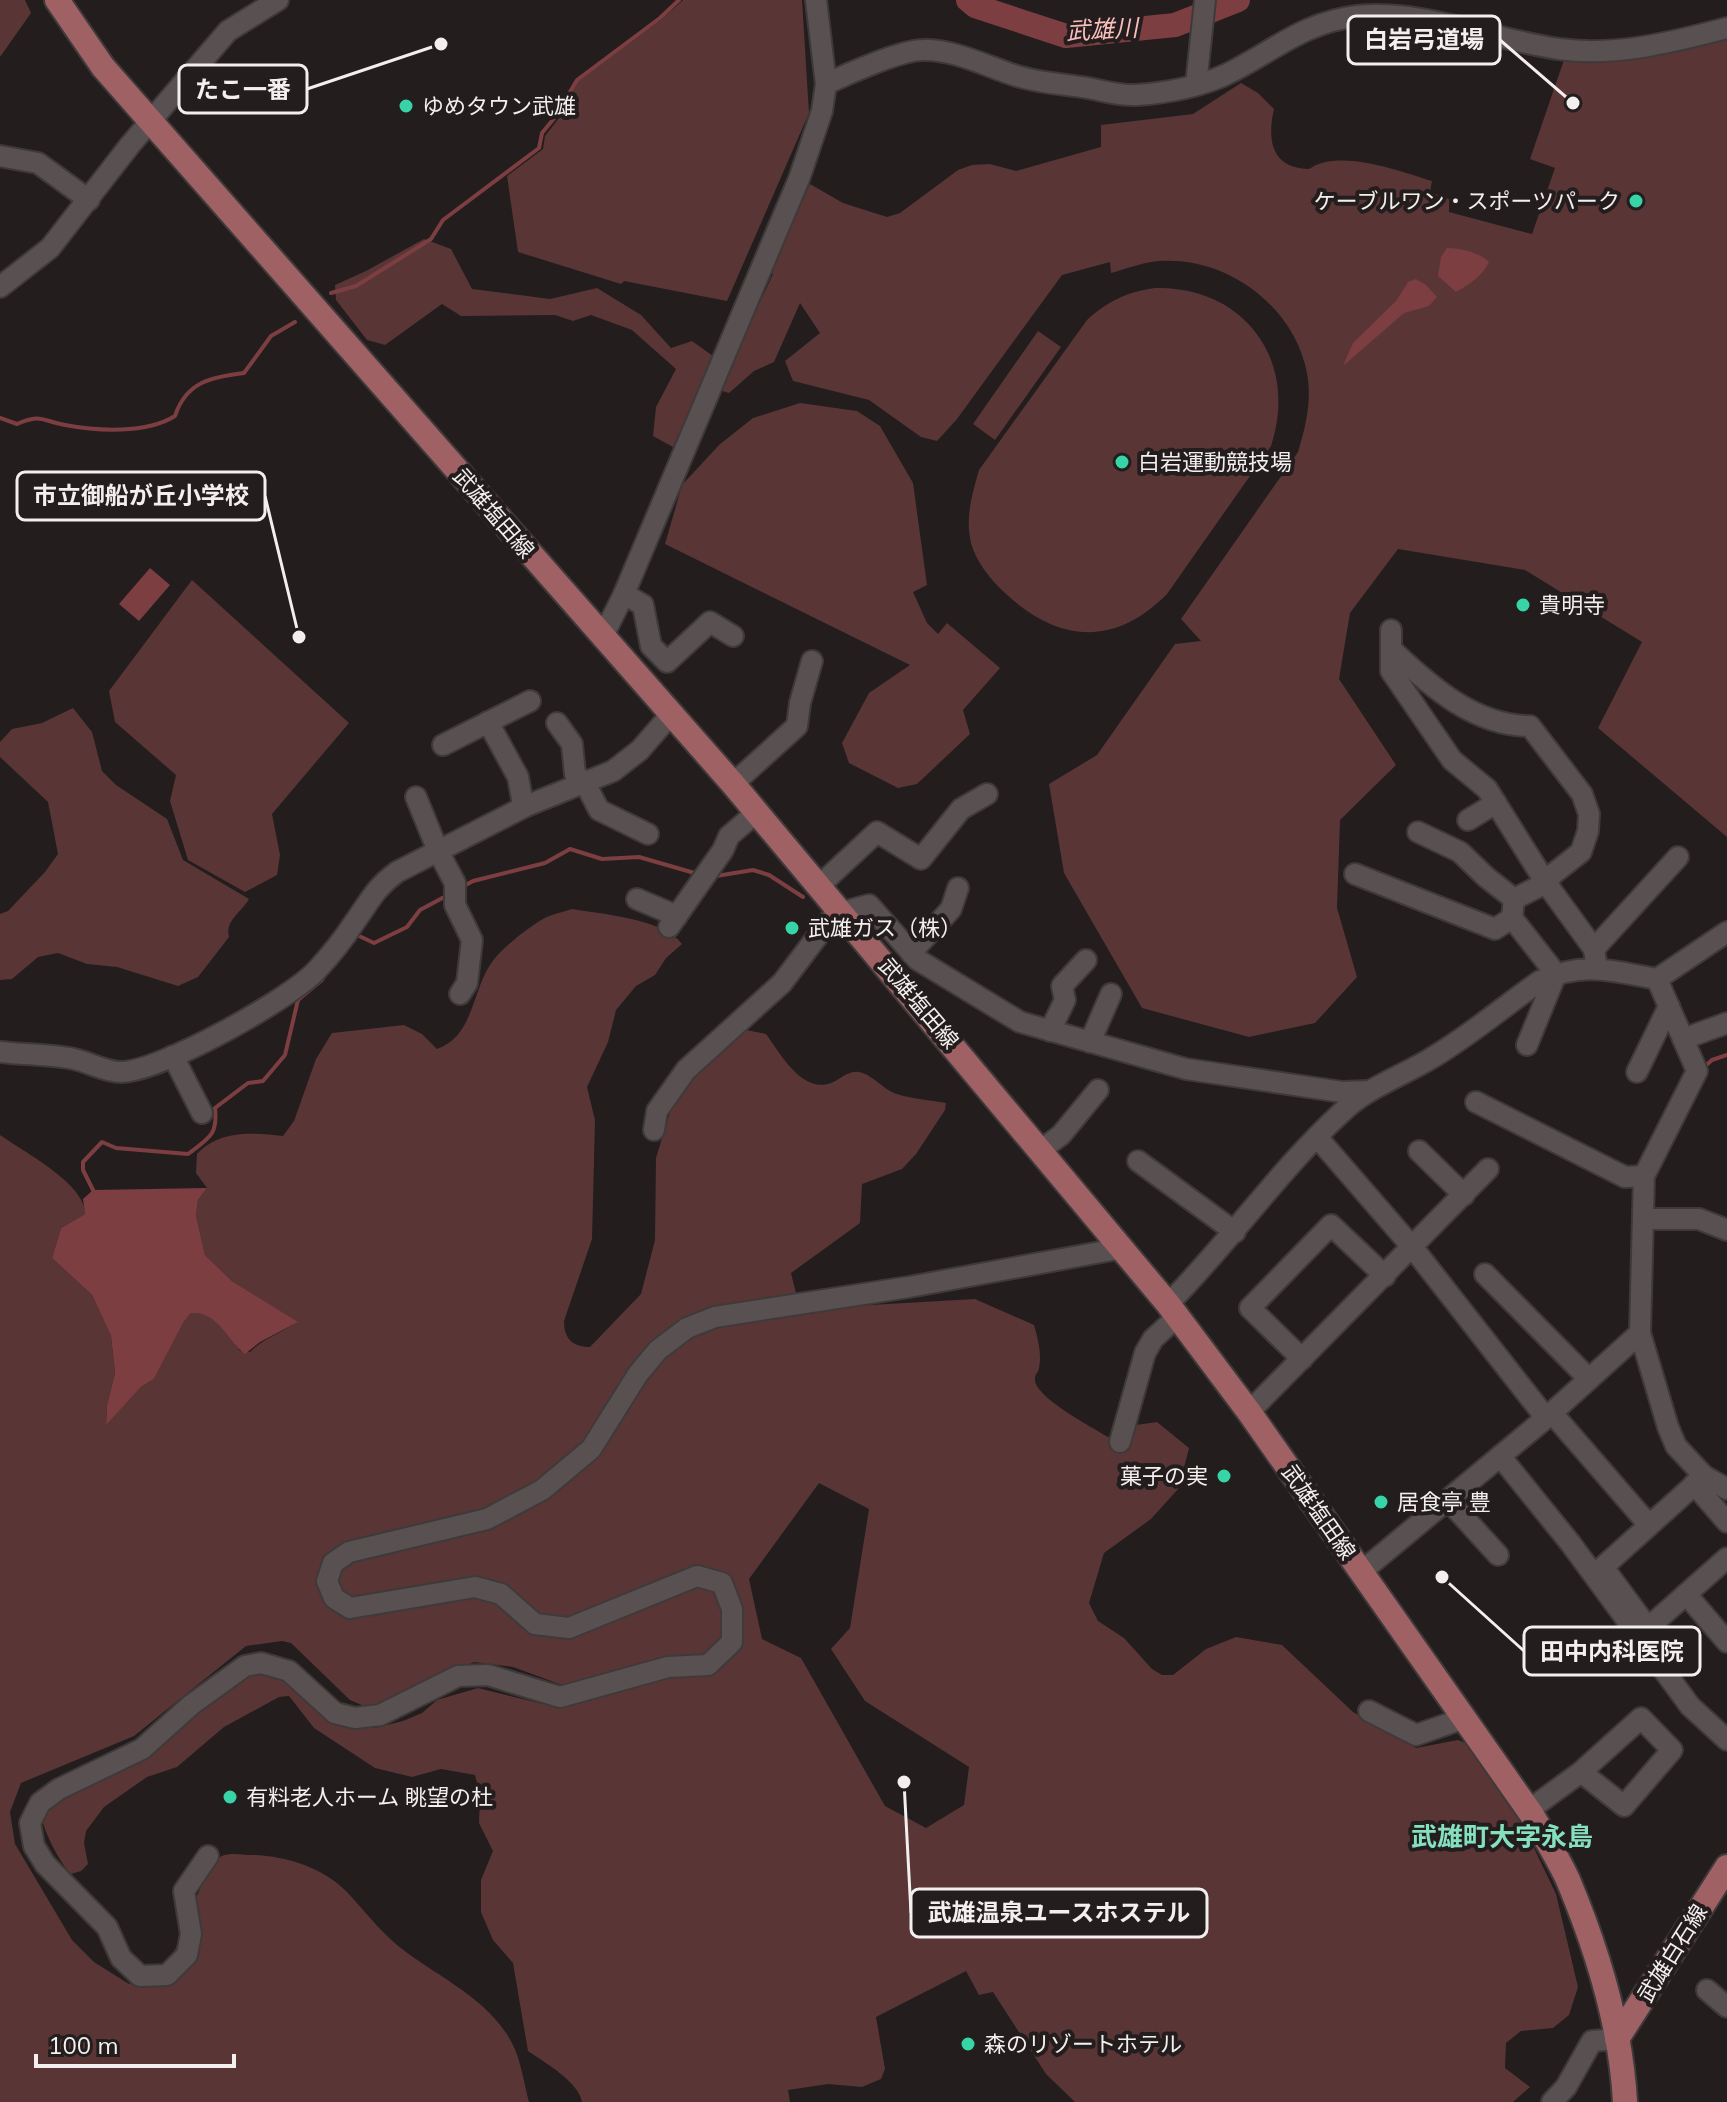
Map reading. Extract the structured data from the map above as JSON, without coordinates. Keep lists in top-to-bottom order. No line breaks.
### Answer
{"streets":{"main road":["武雄塩田線","武雄白石線"]},"crossings":[["武雄塩田線","武雄白石線"]],"districts":["武雄町大字永島"],"water":["武雄川"],"places":["たこ一番","白岩弓道場","ゆめタウン武雄","ケーブルワン・スポーツパーク","白岩運動競技場","貴明寺","市立御船が丘小学校","武雄ガス（株）","菓子の実","居食亭 豊","田中内科医院","武雄温泉ユースホステル","有料老人ホーム 眺望の杜","森のリゾートホテル"],"scale_bar":"100 m"}
